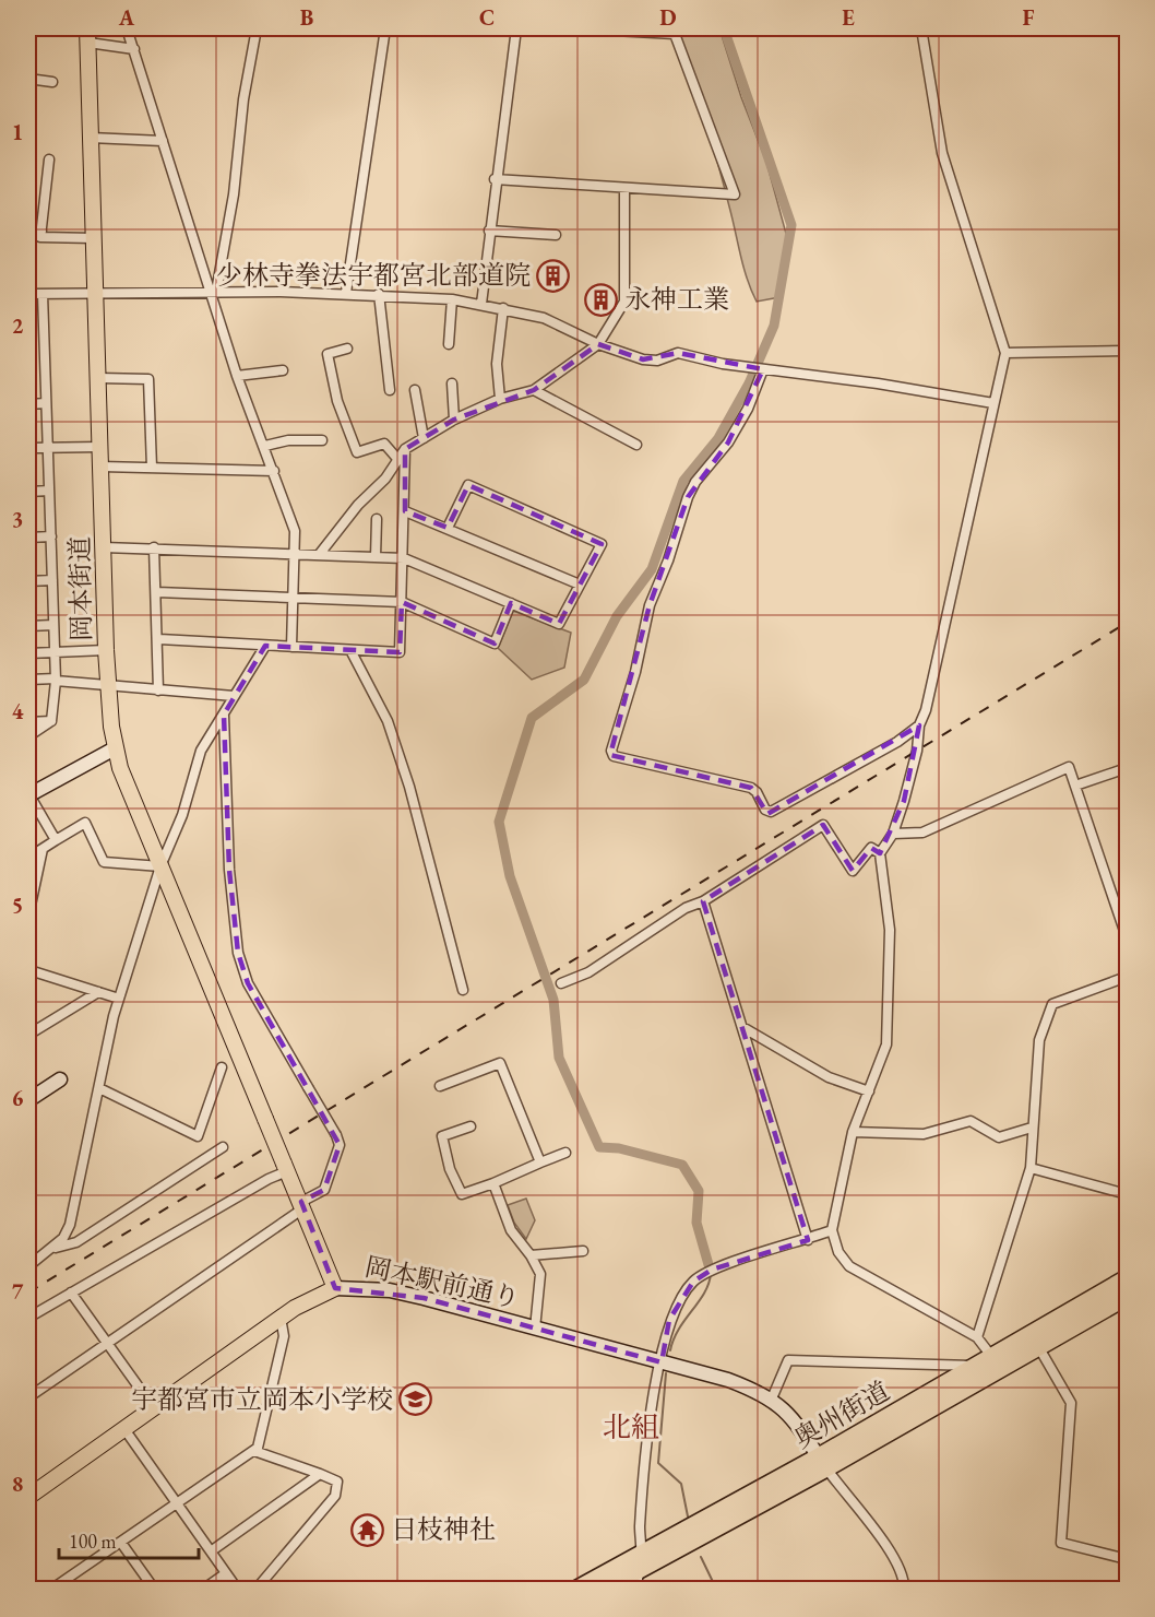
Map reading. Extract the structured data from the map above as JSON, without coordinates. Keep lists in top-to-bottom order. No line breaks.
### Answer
{"streets":{"highway":["奥州街道"],"main road":["岡本街道","岡本駅前通り"]},"crossings":[["岡本駅前通り","奥州街道"]],"districts":["北組"],"places":{"building":["少林寺拳法宇都宮北部道院","永神工業"],"school or university":["宇都宮市立岡本小学校"],"temple":["日枝神社"]},"scale_bar":"100 m","grid":{"columns":["A","B","C","D","E","F"],"rows":["1","2","3","4","5","6","7","8"]}}
